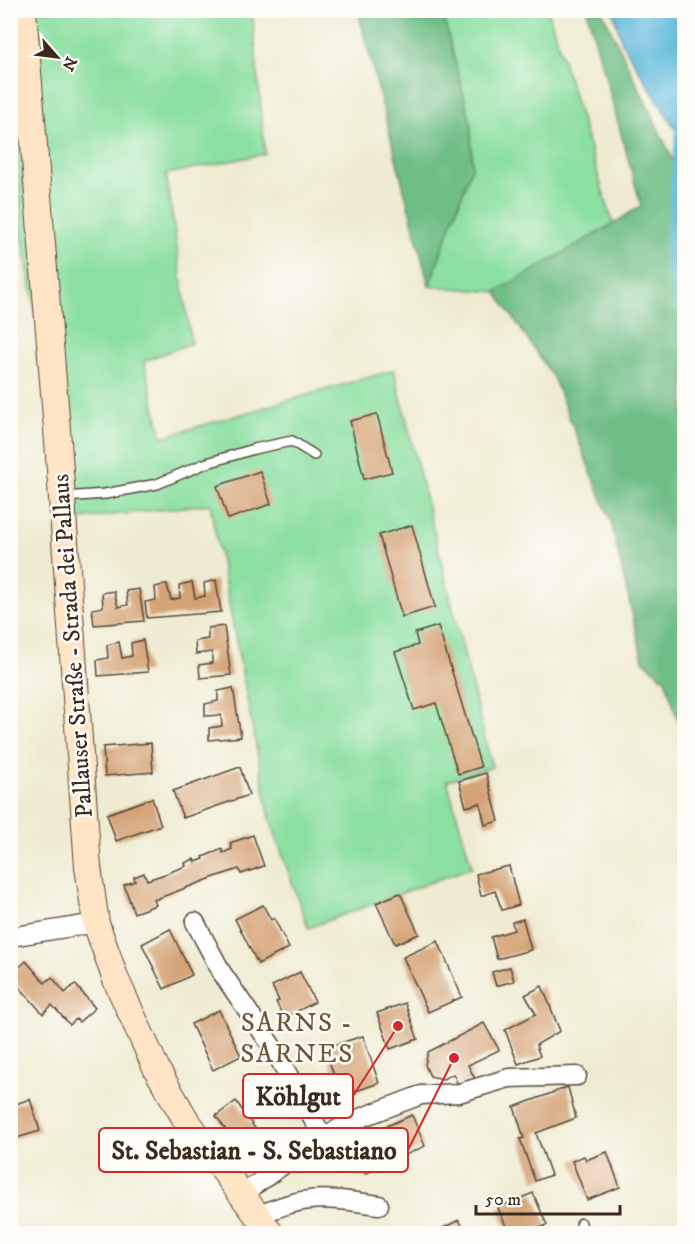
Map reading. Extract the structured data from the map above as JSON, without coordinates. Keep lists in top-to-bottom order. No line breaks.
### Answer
{"streets":{"street":["Pallauser Straße - Strada dei Pallaus"]},"districts":["SARNS - SARNES"],"places":["Köhlgut","St. Sebastian - S. Sebastiano"],"scale_bar":"50 m","north":"bottom right"}
